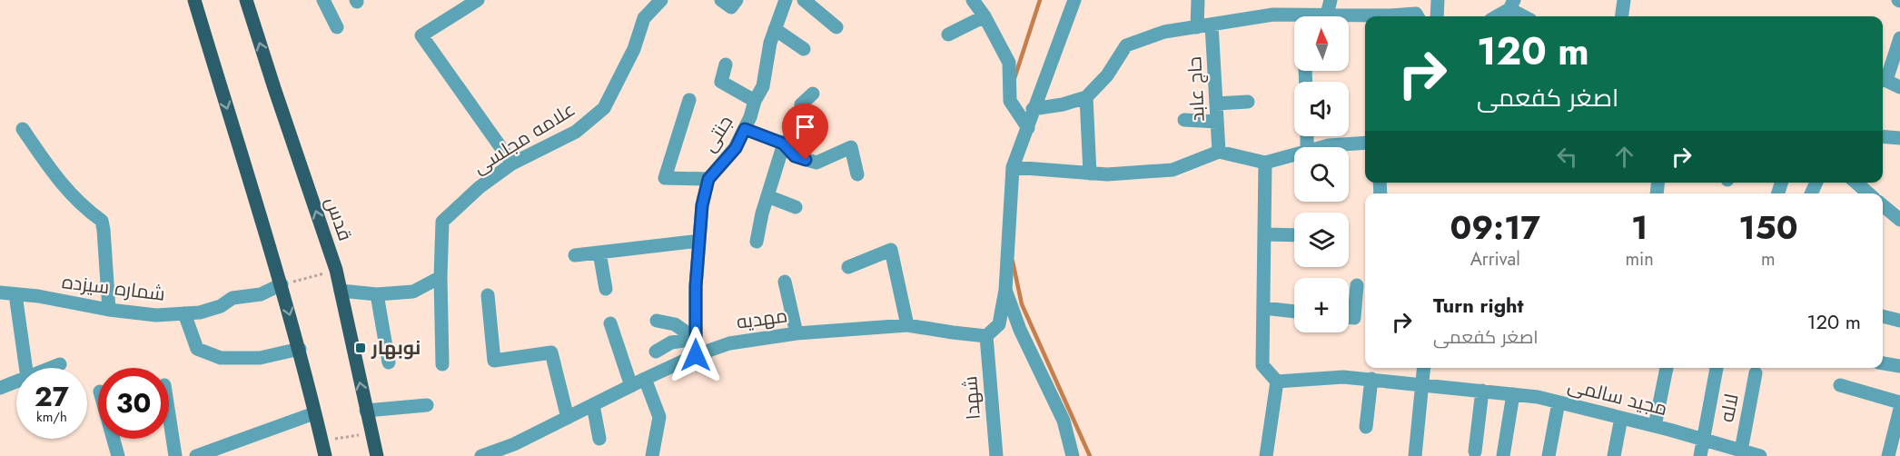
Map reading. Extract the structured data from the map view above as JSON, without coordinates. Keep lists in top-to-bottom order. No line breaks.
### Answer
{"streets":{"main road":["قدس"],"street":["حاج عابد","جنتی","علامه مجلسی","شماره سیزده","مهدیه","مجید سالمی","شهدا","لاله"]},"crossings":[["جنتی","مهدیه"],["مهدیه","شهدا"],["مجید سالمی","لاله"]],"places":{"transit":["نوبهار"]},"north":"top","page":{"map_buttons":"+","turn":["120 m","اصغر کفعمی"],"eta":["09:17","Arrival","1","min","150","m"],"list":[{"name":"Turn right","note":"اصغر کفعمی","value":"120 m"}],"speed":"27 km/h","limit":"30"}}
